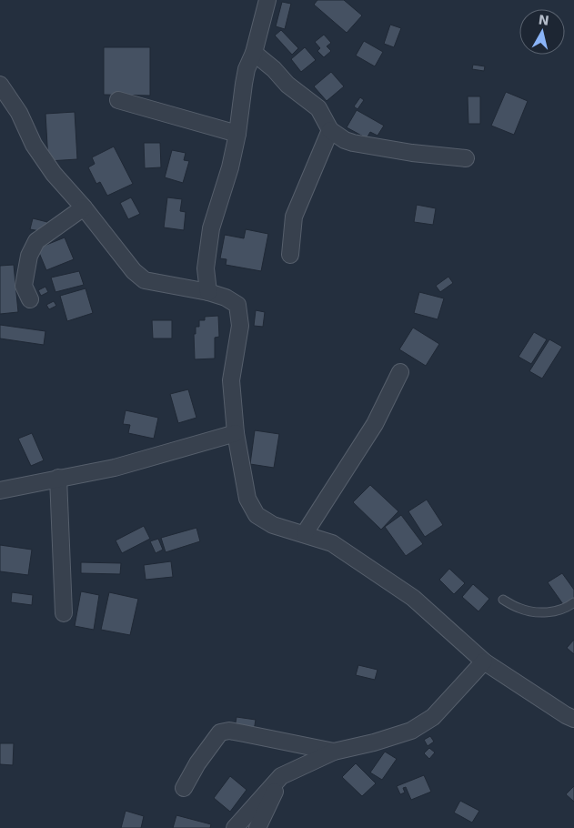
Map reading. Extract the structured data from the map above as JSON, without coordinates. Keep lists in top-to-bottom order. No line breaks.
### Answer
{"north":"top"}
